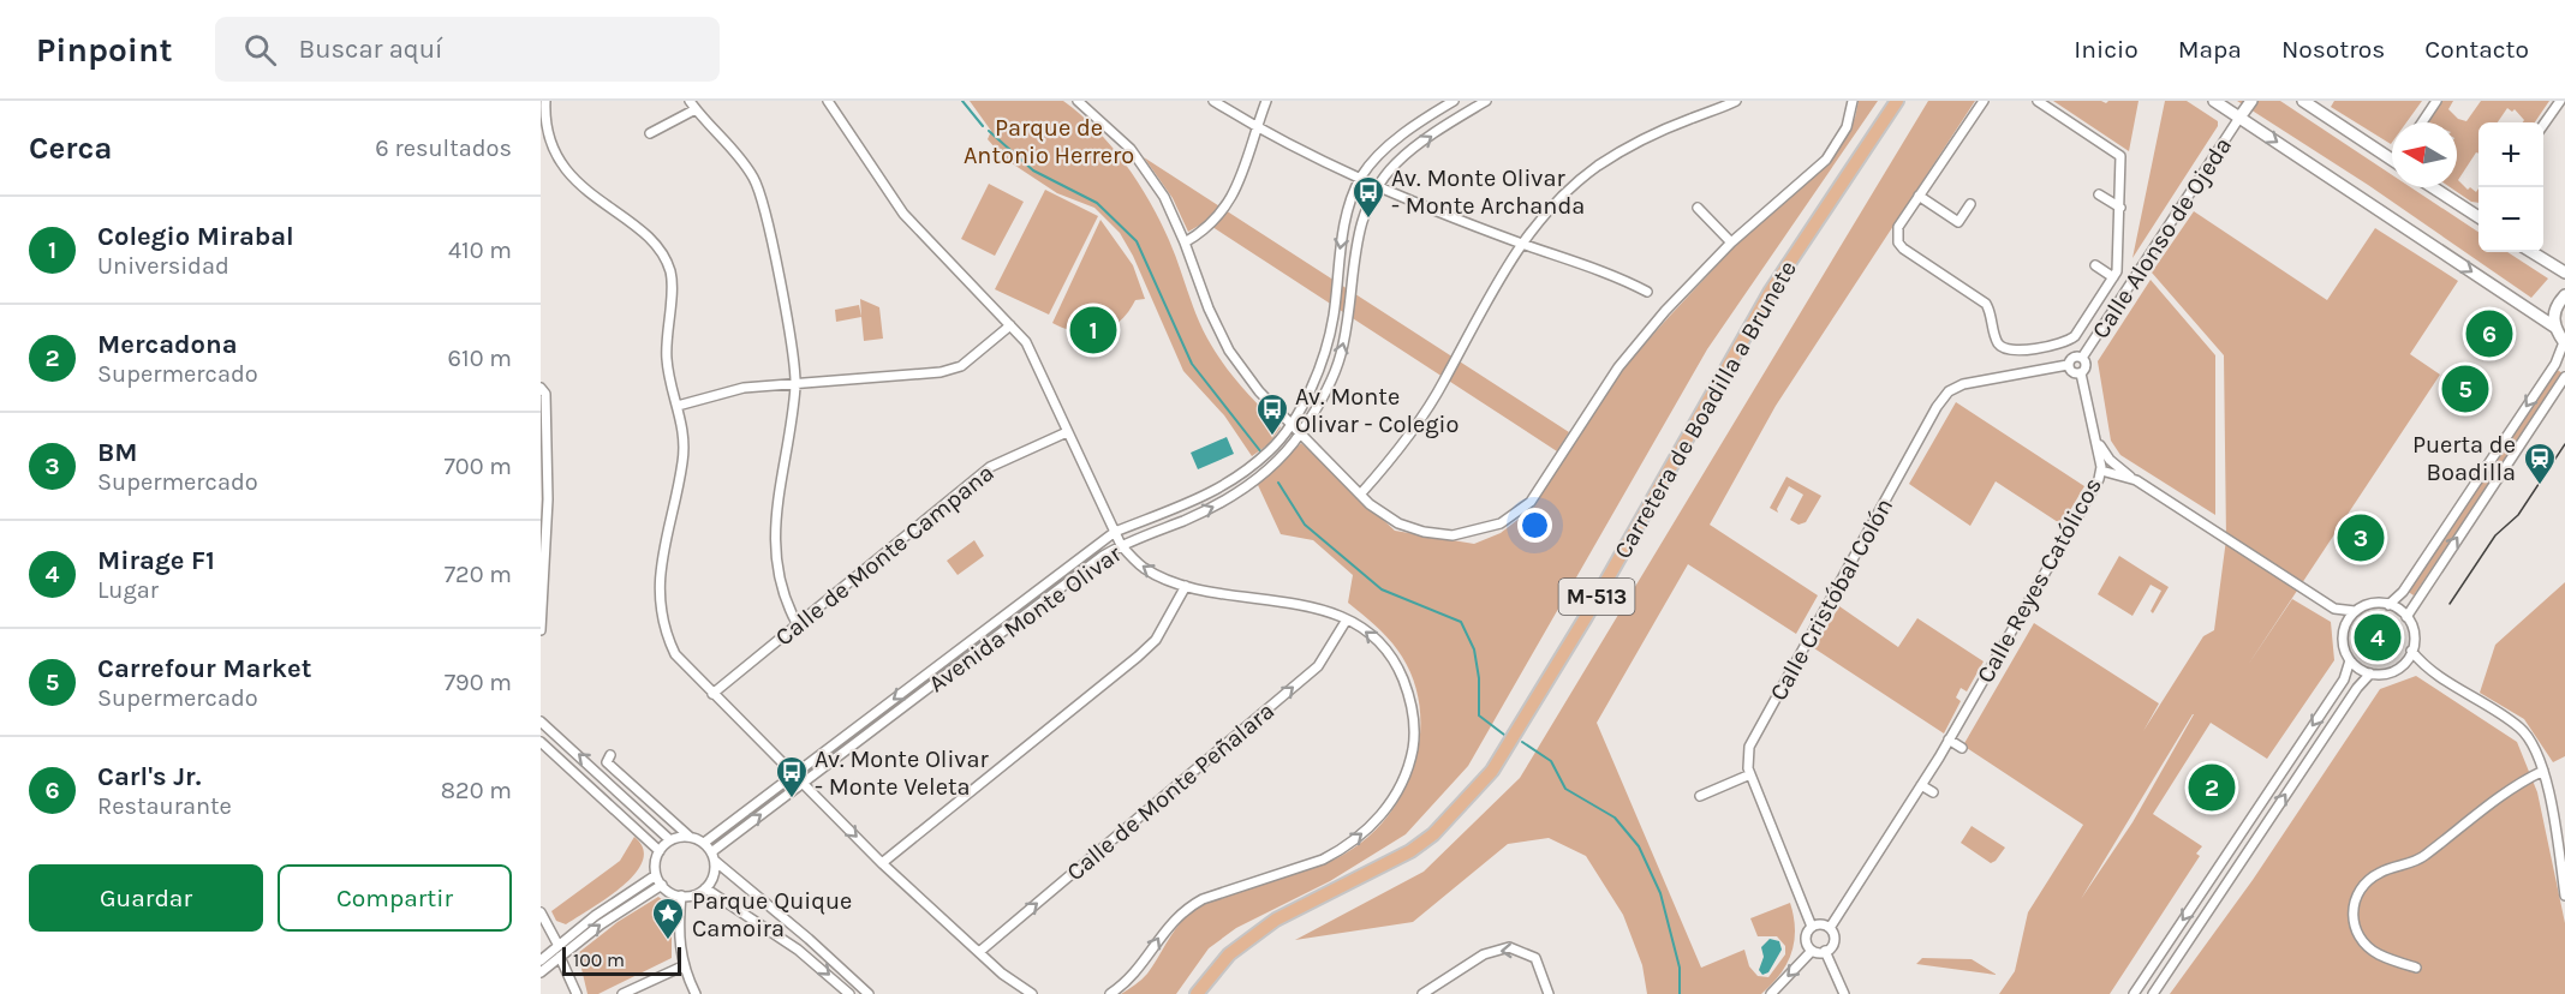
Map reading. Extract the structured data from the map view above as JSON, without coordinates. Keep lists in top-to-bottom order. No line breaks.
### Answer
{"streets":{"main road":["Carretera de Boadilla a Brunete","M-513"],"street":["Calle Alonso de Ojeda","Calle de Monte Campana","Calle Reyes Católicos","Calle Cristóbal Colón","Avenida Monte Olivar","Calle de Monte Peñalara"]},"crossings":[["Calle Alonso de Ojeda","Calle Reyes Católicos"],["Calle Alonso de Ojeda","Calle Cristóbal Colón"],["Calle Reyes Católicos","Calle Cristóbal Colón"]],"one_way":["Calle de Monte Peñalara"],"parks":["Parque de Antonio Herrero"],"places":{"bus stop":["Av. Monte Olivar - Monte Archanda","Av. Monte Olivar - Colegio","Av. Monte Olivar - Monte Veleta"],"station":["Puerta de Boadilla"],"place":["Parque Quique Camoira"]},"scale_bar":"100 m","north":"left","page":{"header":"Pinpoint","search":"Buscar aquí","nav":["Inicio","Mapa","Nosotros","Contacto"],"heading":["Cerca","6 resultados"],"map_buttons":["+","−"],"list":[{"mark":"1","name":"Colegio Mirabal","note":"Universidad","value":"410 m"},{"mark":"2","name":"Mercadona","note":"Supermercado","value":"610 m"},{"mark":"3","name":"BM","note":"Supermercado","value":"700 m"},{"mark":"4","name":"Mirage F1","note":"Lugar","value":"720 m"},{"mark":"5","name":"Carrefour Market","note":"Supermercado","value":"790 m"},{"mark":"6","name":"Carl's Jr.","note":"Restaurante","value":"820 m"}],"pins":["1","6","5","3","4","2"],"buttons":["Guardar","Compartir"],"scale":"100 m"}}
